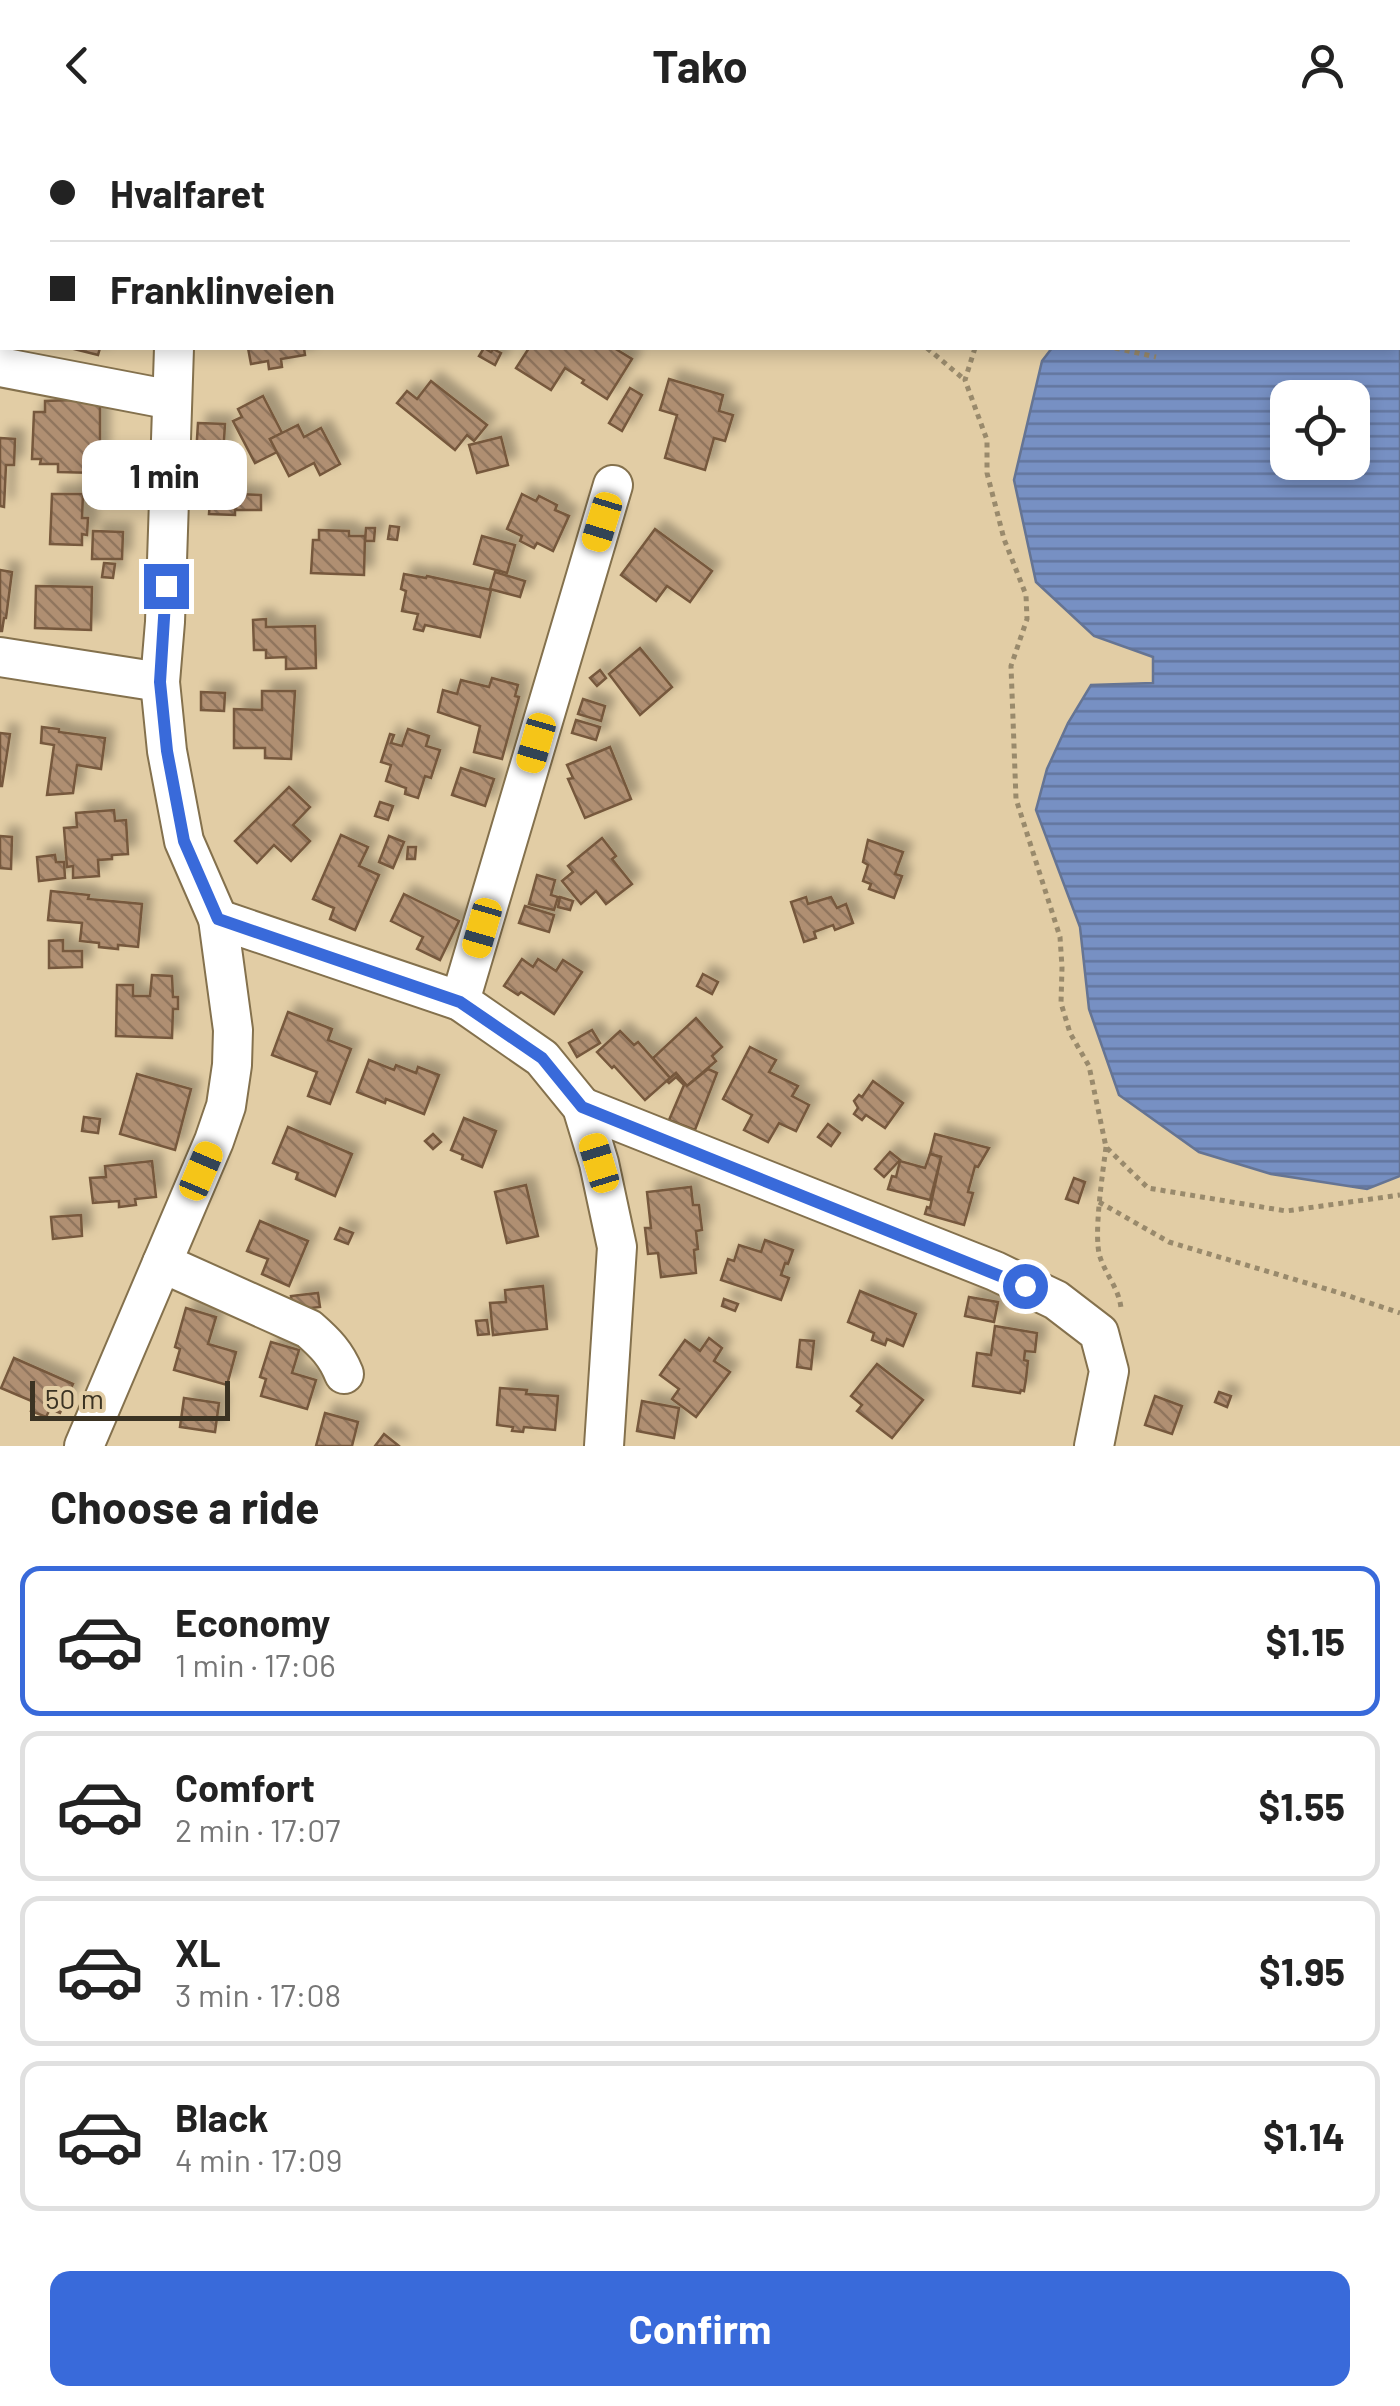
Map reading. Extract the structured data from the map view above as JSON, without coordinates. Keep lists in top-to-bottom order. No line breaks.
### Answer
{"scale_bar":"50 m","page":{"header":"Tako","banner":["Hvalfaret","Franklinveien"],"bubble":"1 min","scale":"50 m","heading":"Choose a ride","list":[{"name":"Economy","note":"1 min · 17:06","value":"$1.15"},{"name":"Comfort","note":"2 min · 17:07","value":"$1.55"},{"name":"XL","note":"3 min · 17:08","value":"$1.95"},{"name":"Black","note":"4 min · 17:09","value":"$1.14"}],"buttons":"Confirm"}}
